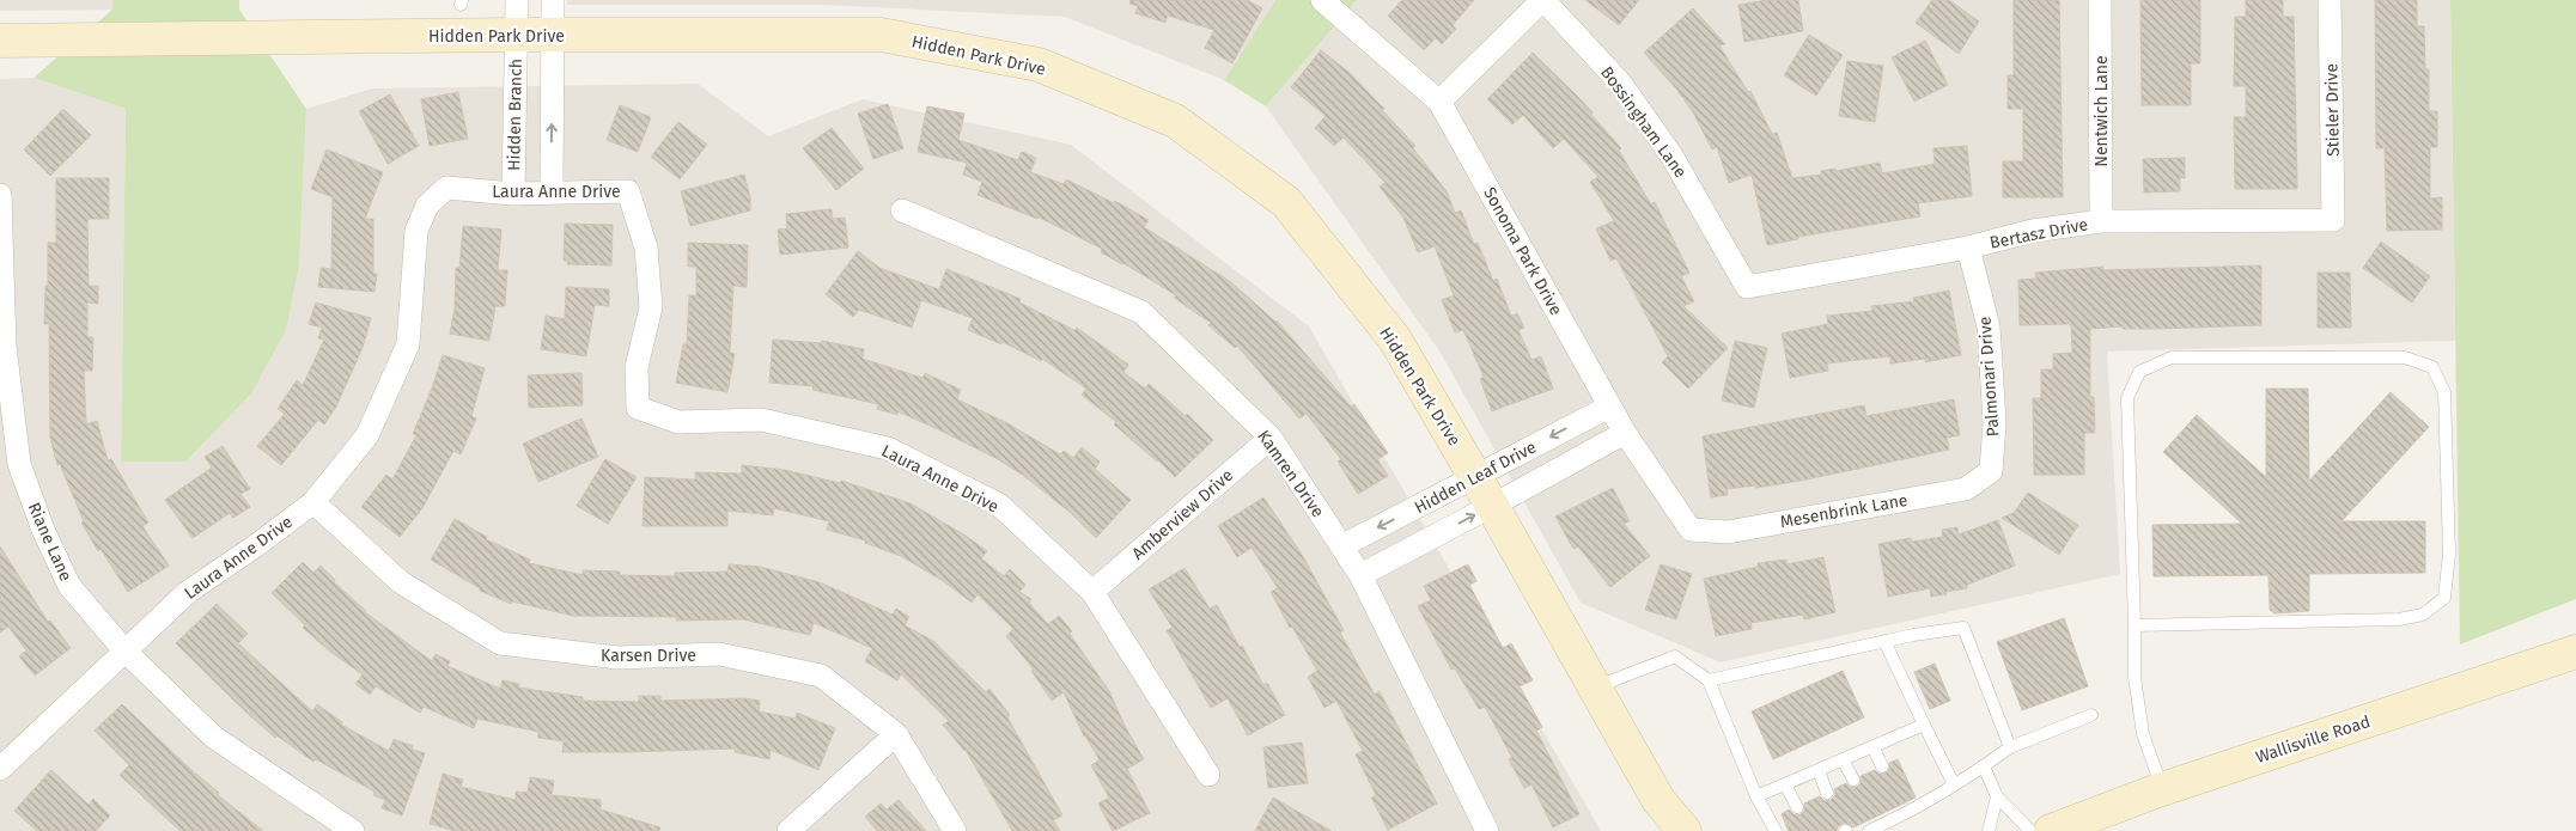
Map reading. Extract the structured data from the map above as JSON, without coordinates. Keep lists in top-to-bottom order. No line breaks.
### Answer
{"streets":{"street":["Hidden Park Drive","Stieler Drive","Nentwich Lane","Hidden Branch","Bossingham Lane","Laura Anne Drive","Bertasz Drive","Sonoma Park Drive","Palmonari Drive","Kamren Drive","Hidden Leaf Drive","Mesenbrink Lane","Amberview Drive","Riane Lane","Karsen Drive","Wallisville Road"]},"crossings":[["Hidden Park Drive","Hidden Branch"],["Hidden Park Drive","Hidden Leaf Drive"],["Stieler Drive","Bertasz Drive"],["Nentwich Lane","Bertasz Drive"],["Hidden Branch","Laura Anne Drive"],["Bossingham Lane","Bertasz Drive"],["Laura Anne Drive","Amberview Drive"],["Laura Anne Drive","Riane Lane"],["Laura Anne Drive","Karsen Drive"],["Bertasz Drive","Palmonari Drive"],["Sonoma Park Drive","Hidden Leaf Drive"],["Sonoma Park Drive","Mesenbrink Lane"],["Palmonari Drive","Mesenbrink Lane"],["Kamren Drive","Hidden Leaf Drive"],["Kamren Drive","Amberview Drive"]]}
